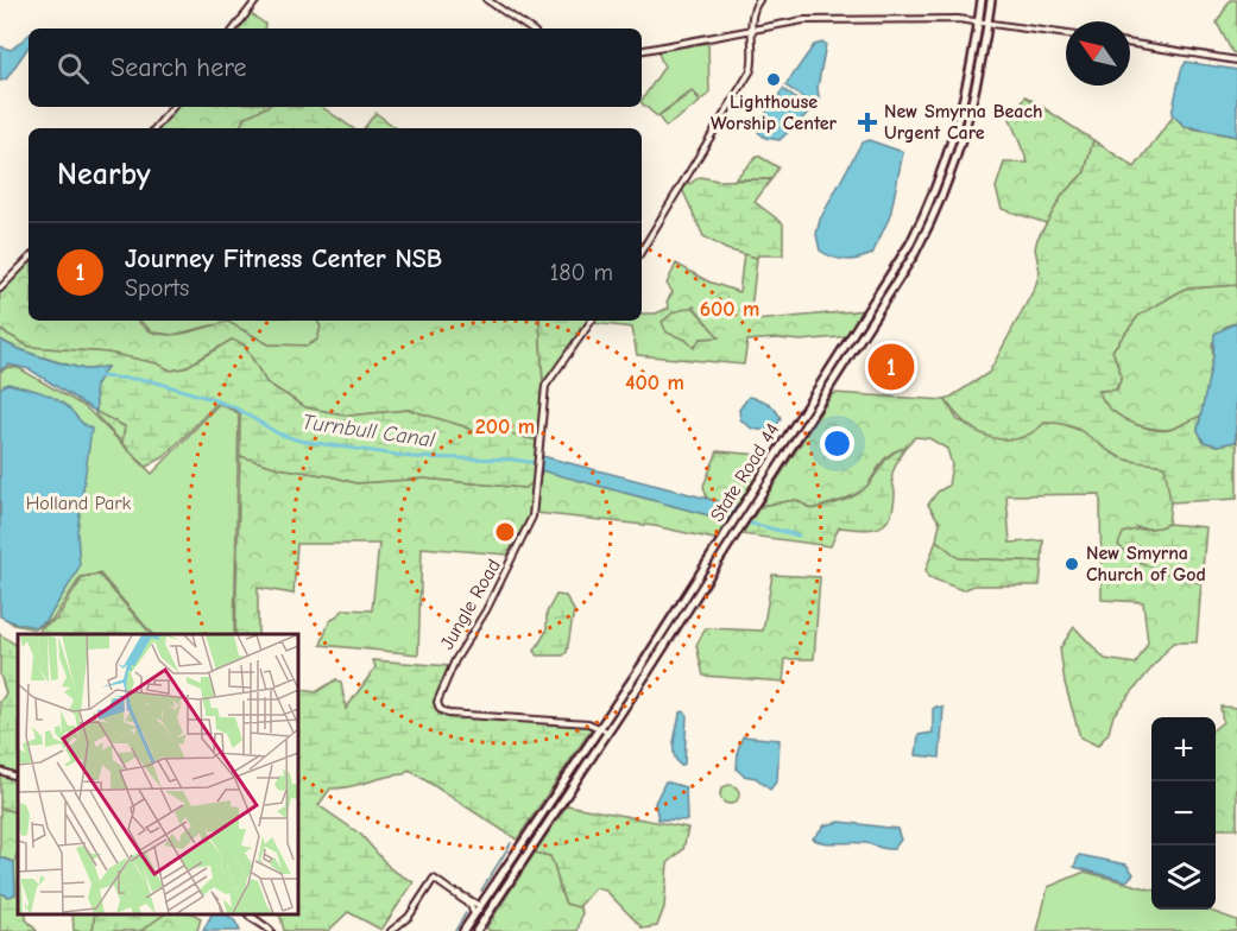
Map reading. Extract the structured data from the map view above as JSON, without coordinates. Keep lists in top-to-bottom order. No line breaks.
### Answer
{"streets":{"main road":["State Road 44"],"street":["Jungle Road"]},"crossings":[["State Road 44","Jungle Road"]],"water":["Turnbull Canal"],"parks":["Holland Park"],"places":{"other":["Lighthouse Worship Center","New Smyrna Church of God"],"health":["New Smyrna Beach Urgent Care"]},"north":"top left","page":{"search":"Search here","heading":"Nearby","list":[{"mark":"1","name":"Journey Fitness Center NSB","note":"Sports","value":"180 m"}],"pins":"1","map_buttons":["+","−"]},"rings":["600 m","400 m","200 m"]}
